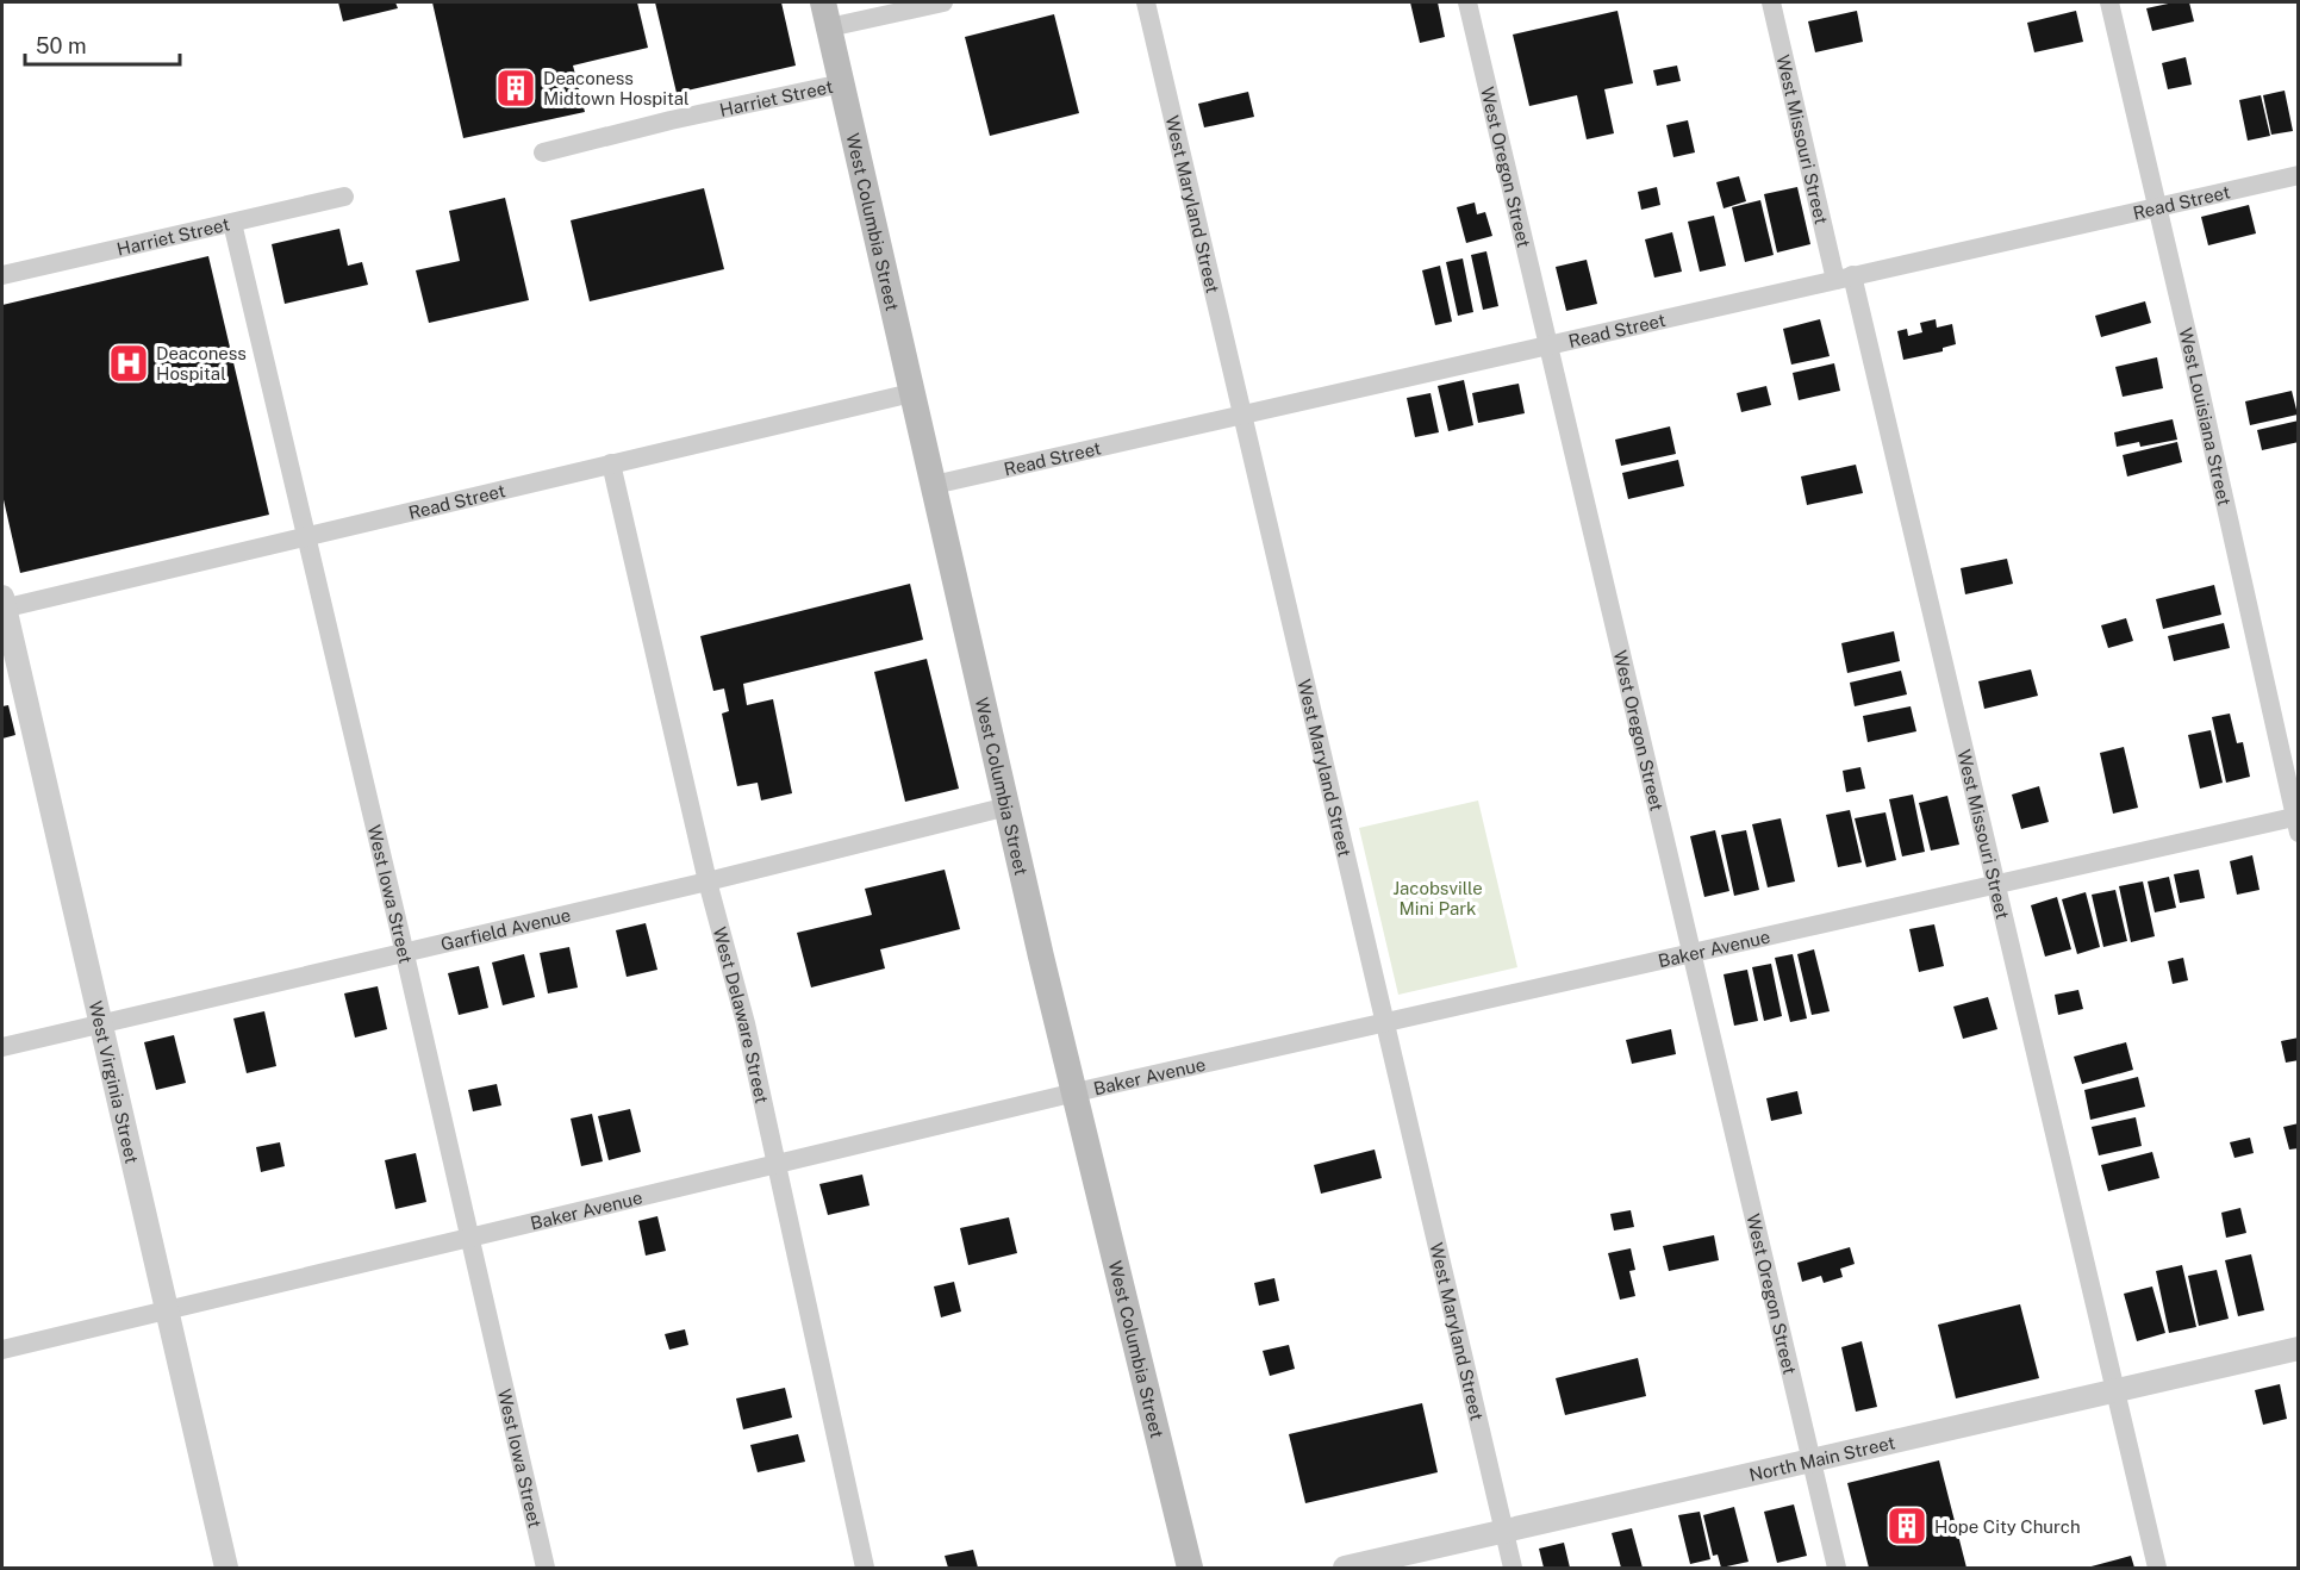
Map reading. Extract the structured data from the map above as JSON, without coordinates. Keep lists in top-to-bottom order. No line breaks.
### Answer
{"streets":{"main road":["West Columbia Street"],"street":["Harriet Street","West Missouri Street","West Oregon Street","Read Street","West Maryland Street","West Louisiana Street","West Iowa Street","Garfield Avenue","Baker Avenue","West Delaware Street","West Virginia Street","North Main Street"]},"crossings":[["Harriet Street","West Columbia Street"],["Harriet Street","West Iowa Street"],["West Missouri Street","Read Street"],["West Missouri Street","Baker Avenue"],["West Missouri Street","North Main Street"],["West Oregon Street","Read Street"],["West Oregon Street","Baker Avenue"],["West Oregon Street","North Main Street"],["Read Street","West Maryland Street"],["Read Street","West Columbia Street"],["Read Street","West Louisiana Street"],["Read Street","West Iowa Street"],["Read Street","West Delaware Street"],["Read Street","West Virginia Street"],["West Maryland Street","Baker Avenue"],["West Maryland Street","North Main Street"],["West Columbia Street","Garfield Avenue"],["West Columbia Street","Baker Avenue"],["West Louisiana Street","Baker Avenue"],["West Iowa Street","Garfield Avenue"],["West Iowa Street","Baker Avenue"],["Garfield Avenue","West Delaware Street"],["Garfield Avenue","West Virginia Street"],["Baker Avenue","West Delaware Street"],["Baker Avenue","West Virginia Street"]],"parks":["Jacobsville Mini Park"],"places":{"building":["Deaconess Midtown Hospital","Hope City Church"],"hospital":["Deaconess Hospital"]},"scale_bar":"50 m"}
